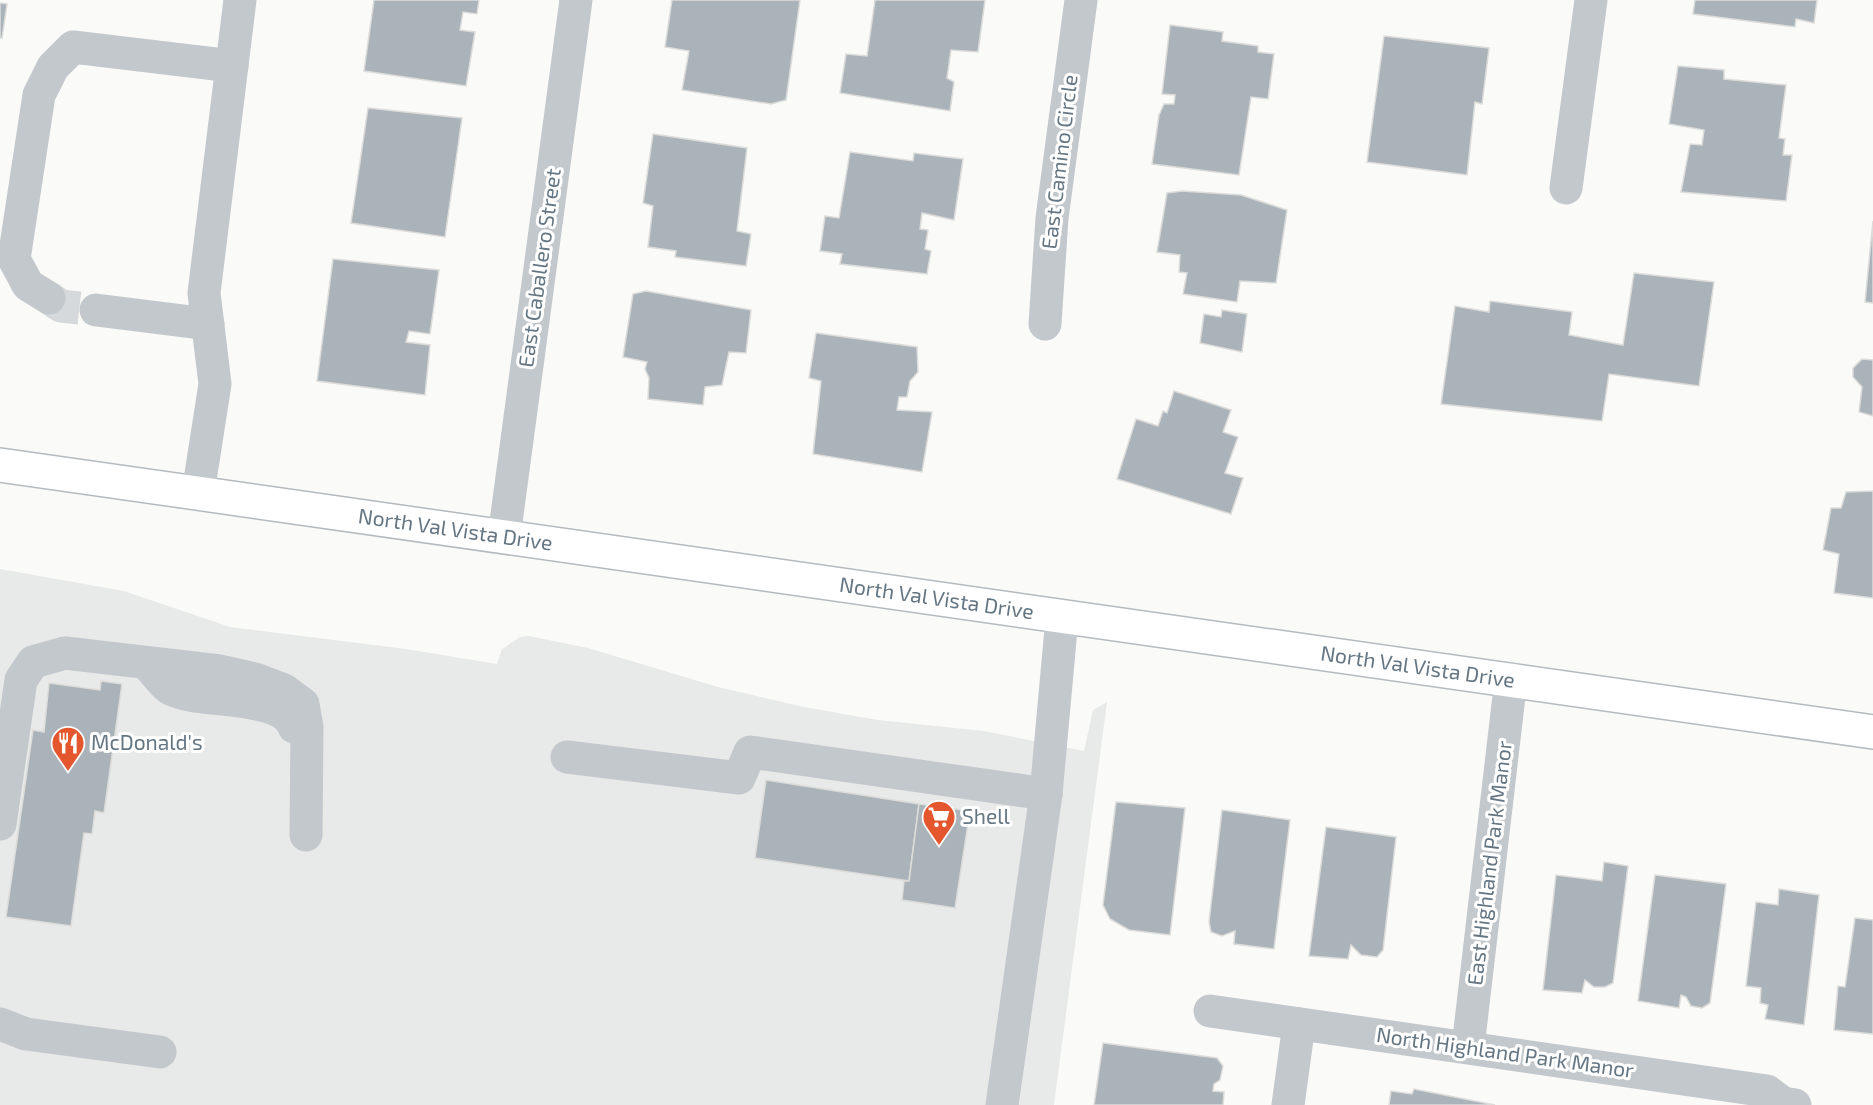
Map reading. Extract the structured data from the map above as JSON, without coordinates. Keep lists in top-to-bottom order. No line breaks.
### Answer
{"streets":{"main road":["North Val Vista Drive"],"street":["East Camino Circle","East Caballero Street","East Highland Park Manor","North Highland Park Manor"]},"crossings":[["East Caballero Street","North Val Vista Drive"],["North Val Vista Drive","East Highland Park Manor"],["East Highland Park Manor","North Highland Park Manor"]],"places":{"restaurant":["McDonald's"],"supermarket":["Shell"]}}
